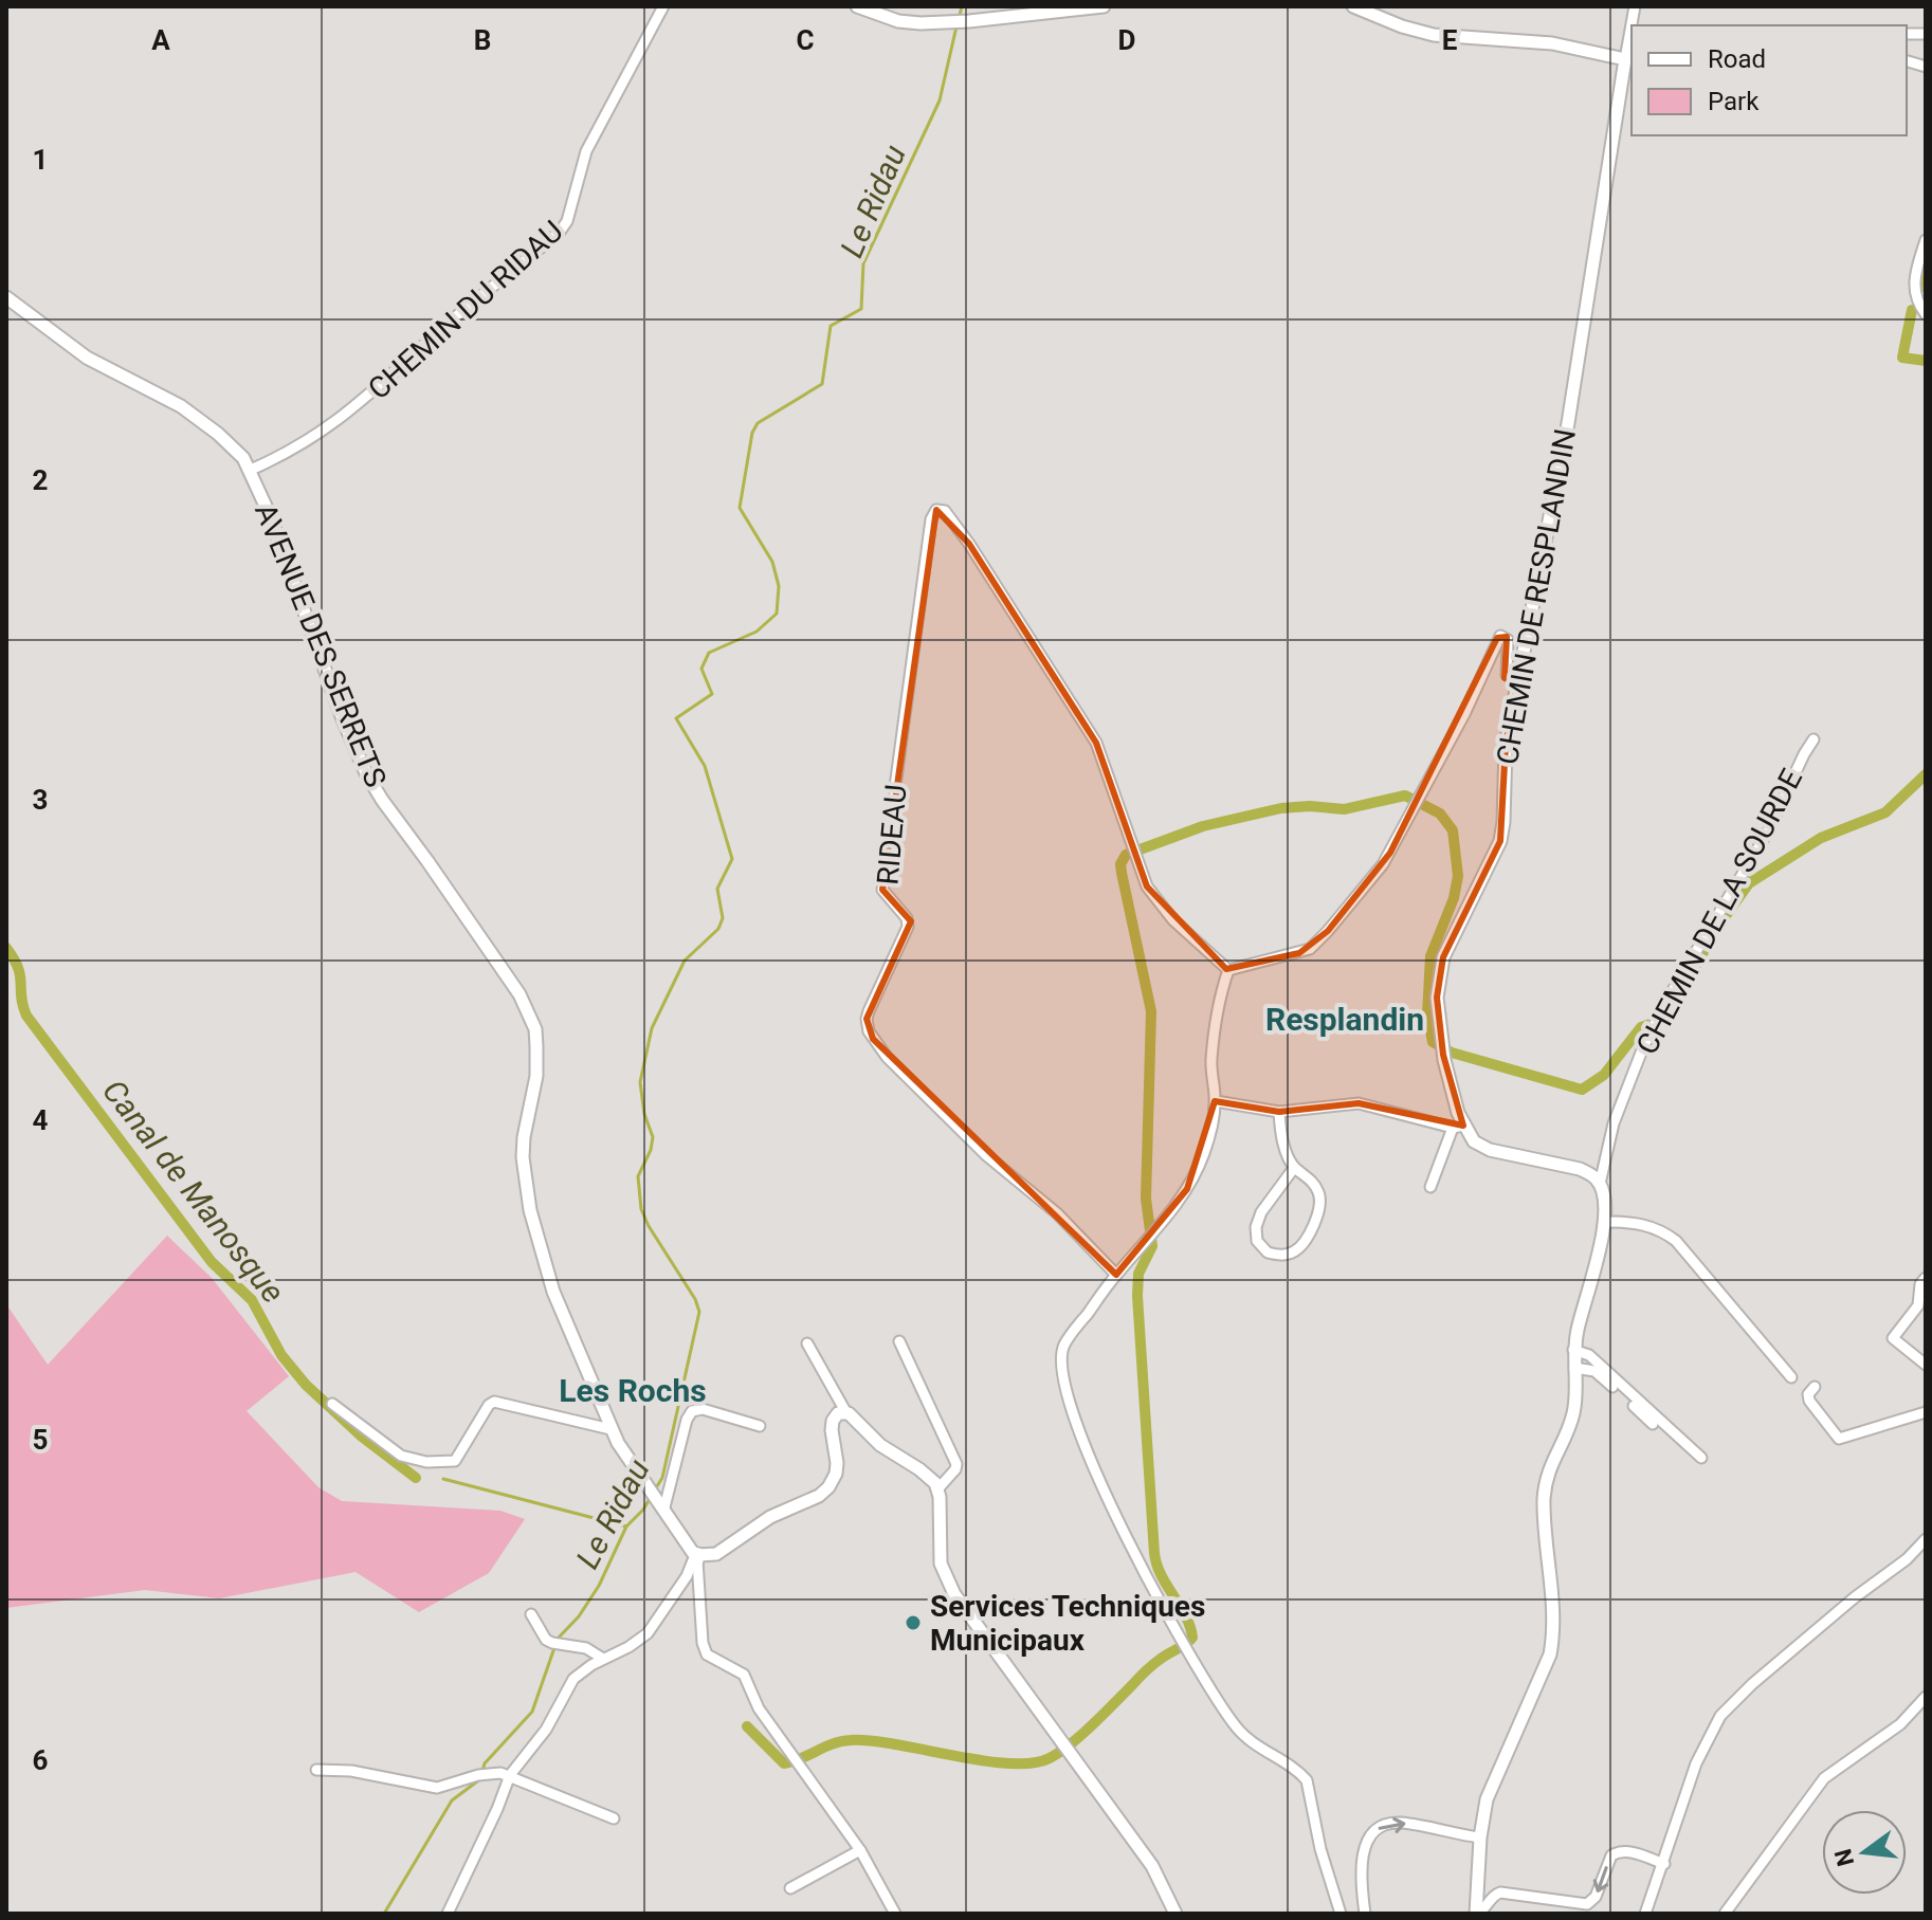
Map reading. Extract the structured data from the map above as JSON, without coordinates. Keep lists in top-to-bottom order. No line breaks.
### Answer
{"streets":{"street":["CHEMIN DU RIDAU","CHEMIN DE RESPLANDIN","AVENUE DES SERRETS","RIDEAU","CHEMIN DE LA SOURDE"]},"crossings":[["CHEMIN DU RIDAU","AVENUE DES SERRETS"]],"districts":["Resplandin","Les Rochs"],"water":["Le Ridau","Canal de Manosque"],"places":["Services Techniques Municipaux"],"legend":["Road","Park"],"north":"left","grid":{"columns":["A","B","C","D","E"],"rows":["1","2","3","4","5","6"]}}
